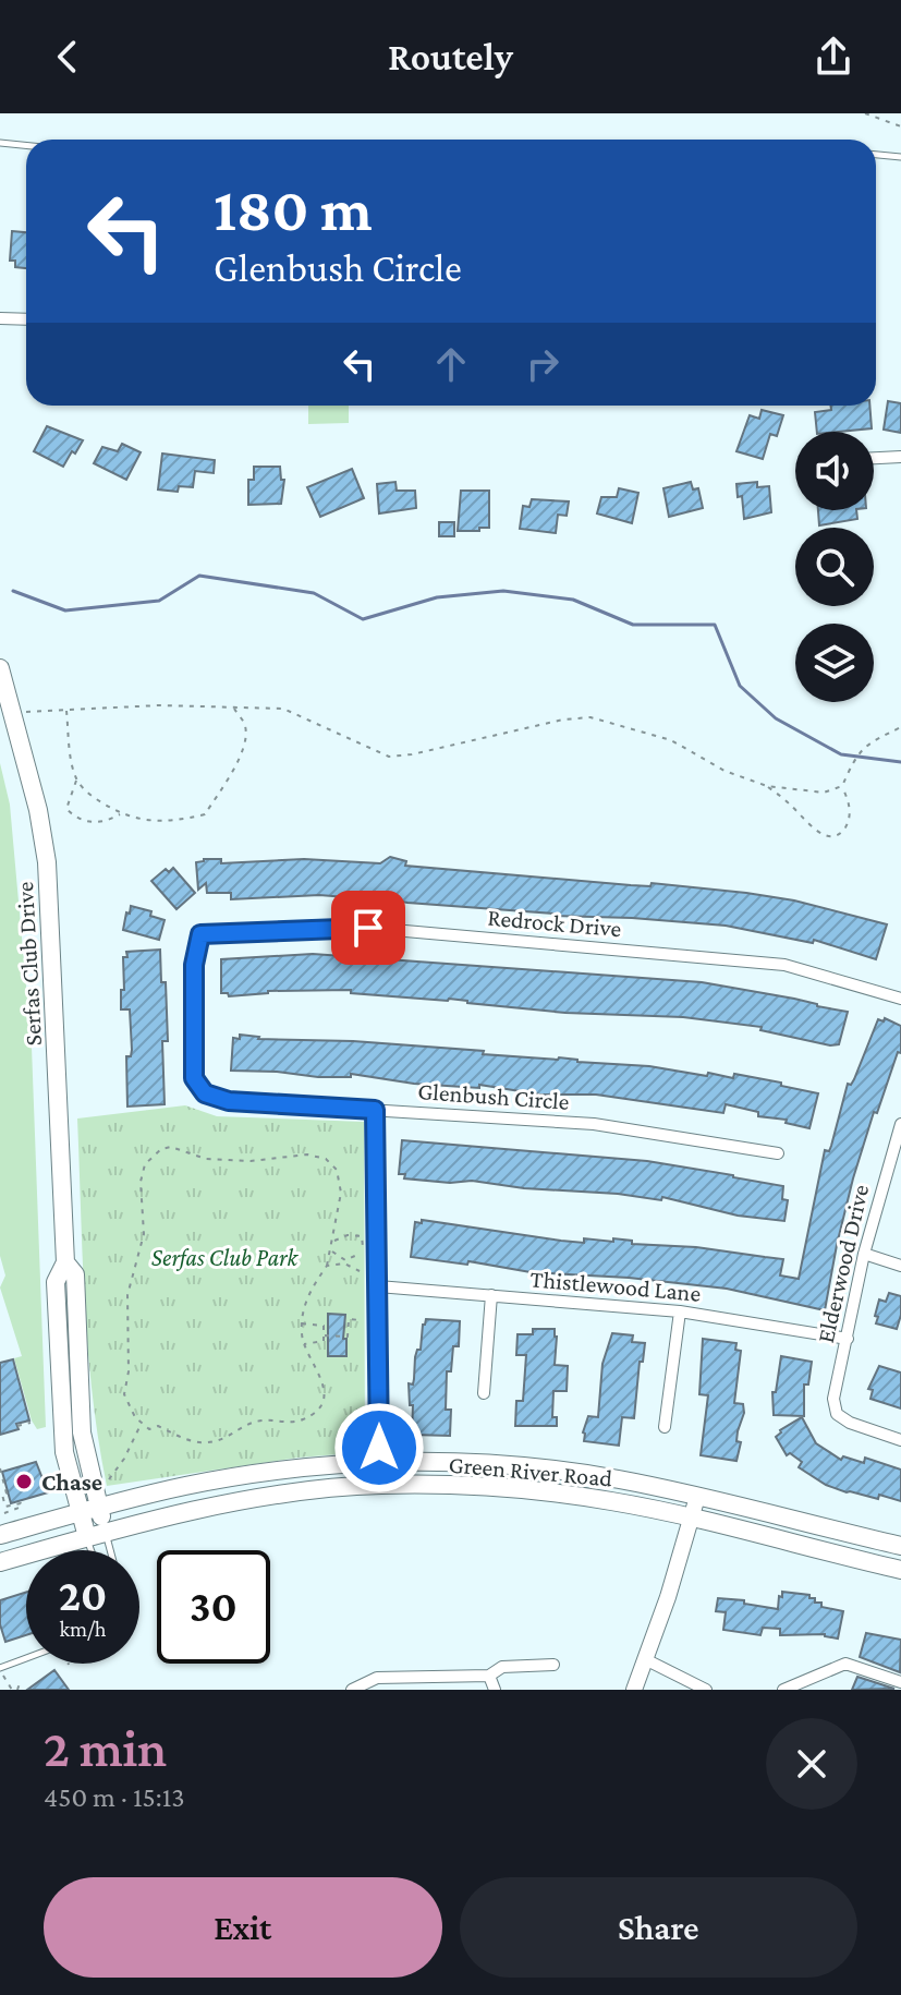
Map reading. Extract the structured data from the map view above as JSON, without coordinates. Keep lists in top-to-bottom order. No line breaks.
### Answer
{"streets":{"main road":["Serfas Club Drive","Green River Road"],"street":["Redrock Drive","Glenbush Circle","Elderwood Drive","Thistlewood Lane"]},"crossings":[["Redrock Drive","Glenbush Circle"],["Serfas Club Drive","Green River Road"],["Elderwood Drive","Thistlewood Lane"]],"parks":["Serfas Club Park"],"places":["Chase"],"page":{"header":"Routely","turn":["180 m","Glenbush Circle"],"speed":"20 km/h","limit":"30","heading":["2 min","450 m · 15:13"],"buttons":["Exit","Share"]}}
